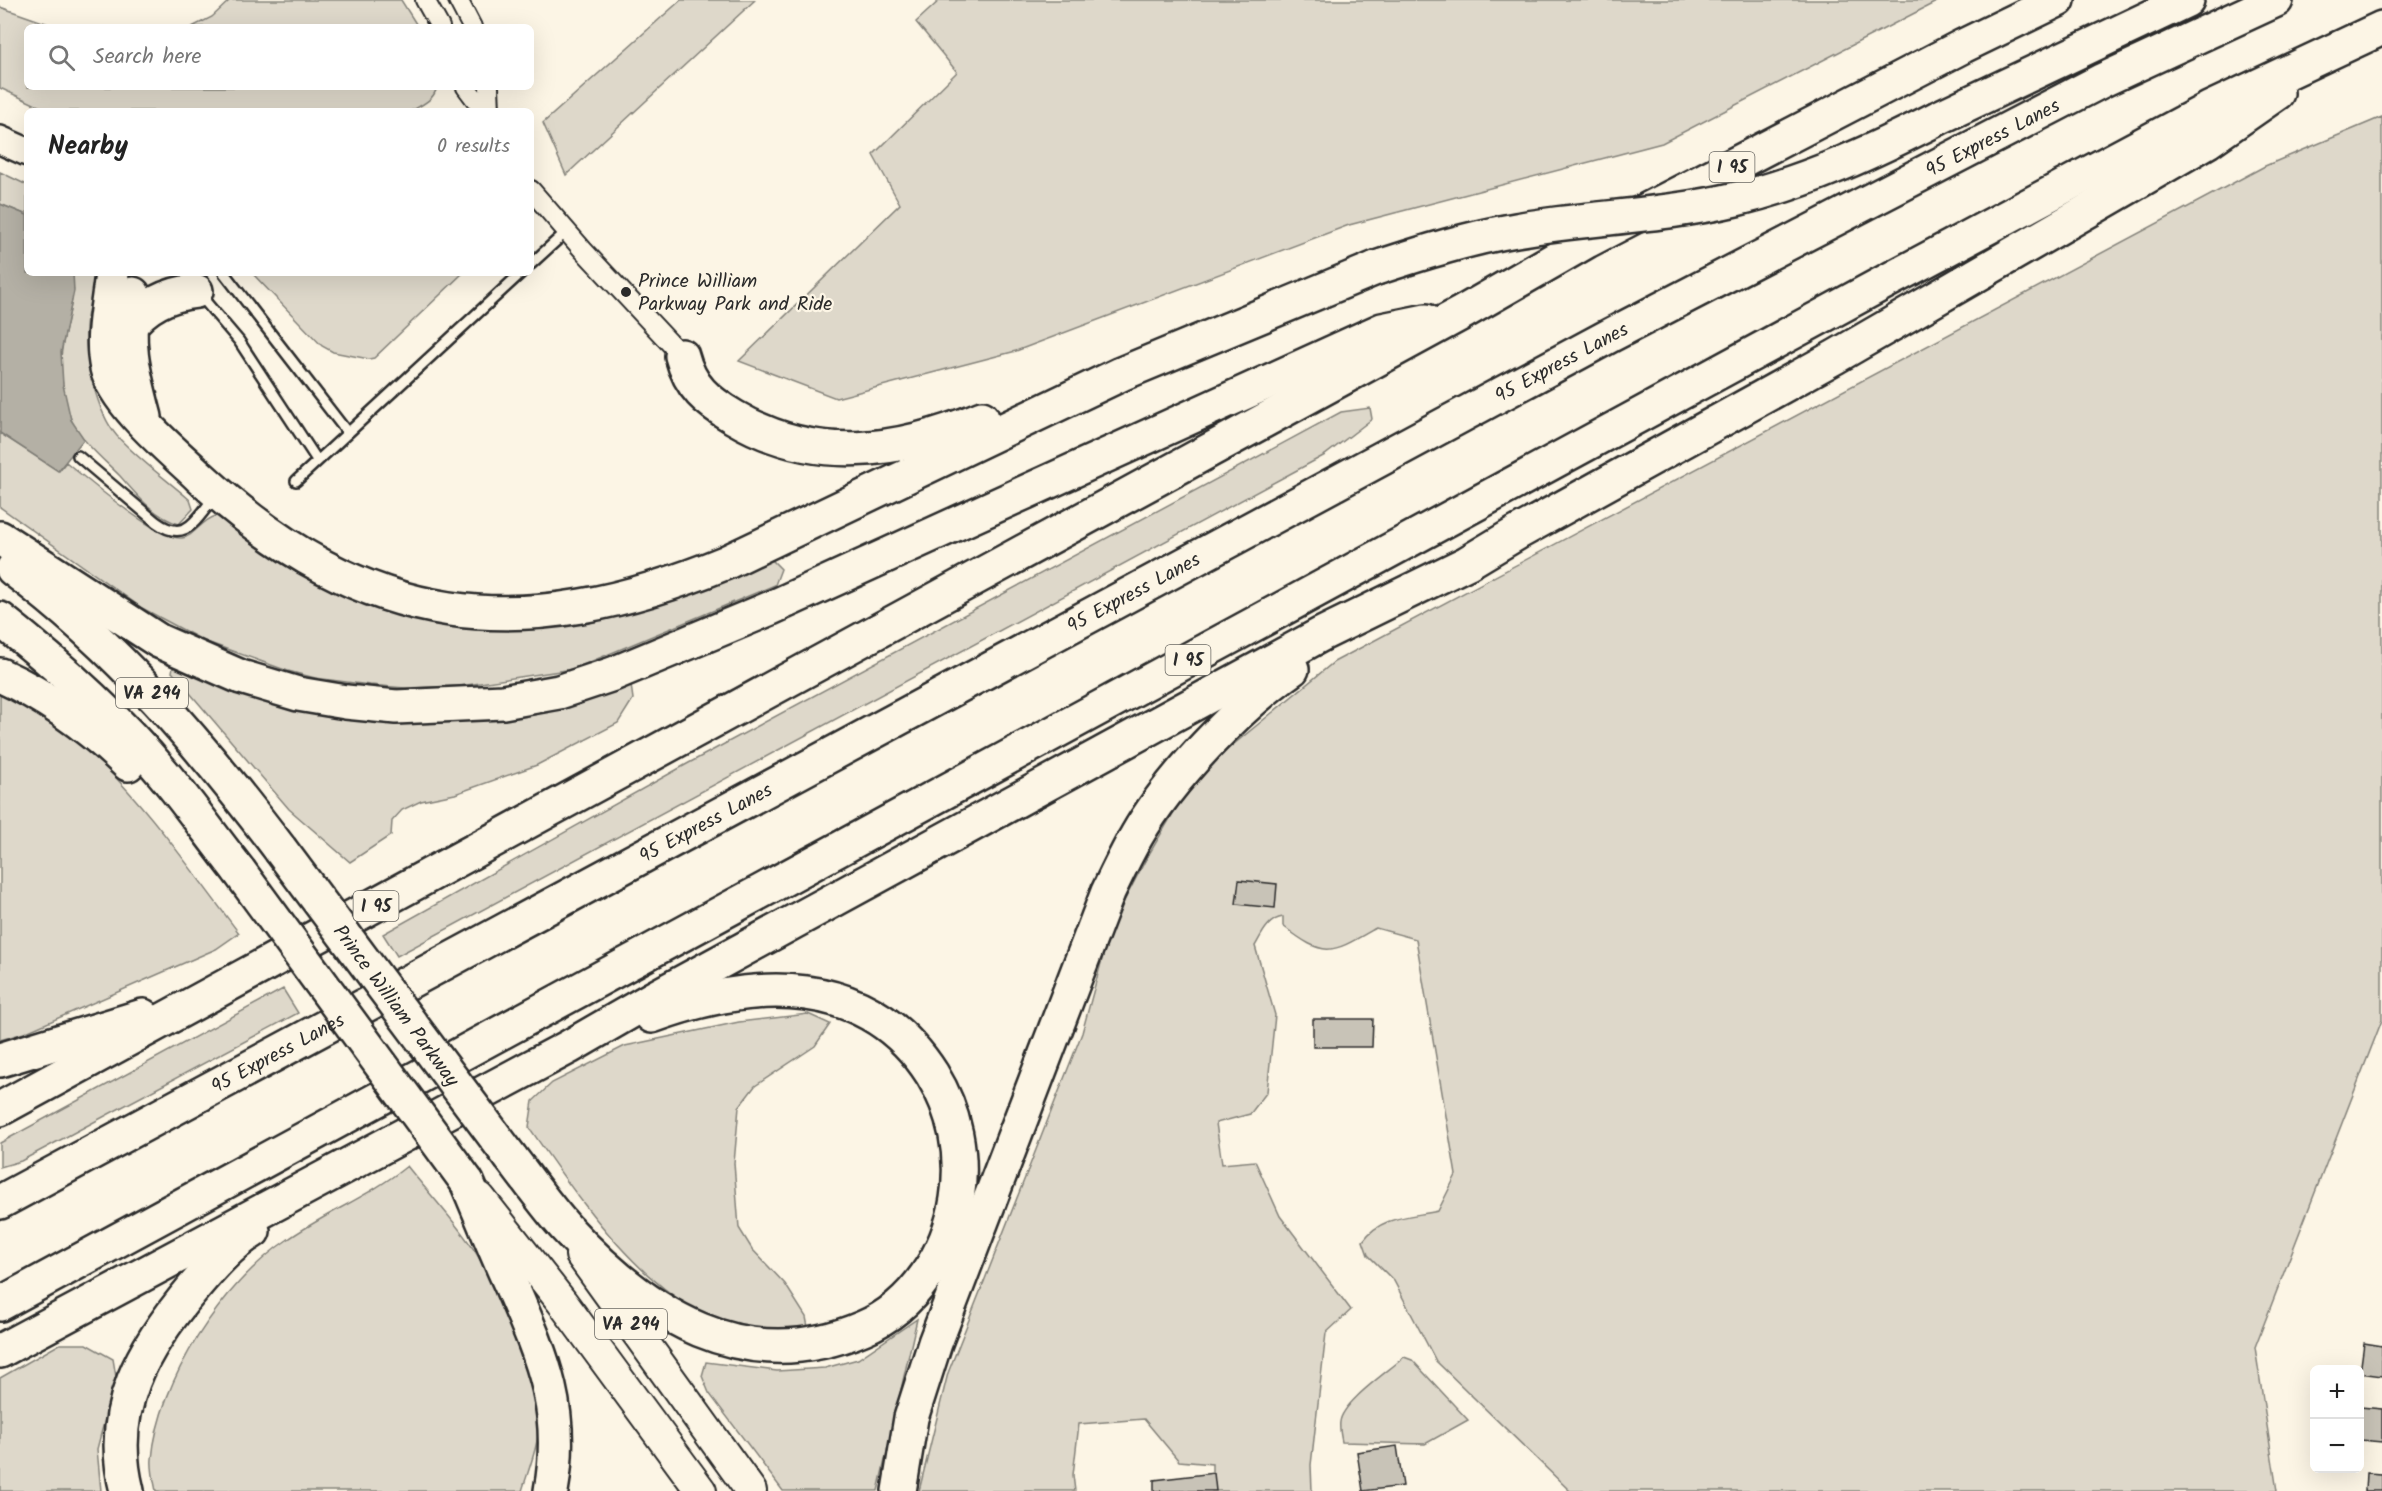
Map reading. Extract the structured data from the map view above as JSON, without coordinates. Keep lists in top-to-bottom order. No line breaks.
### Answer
{"streets":{"highway":["95 Express Lanes","I 95","VA 294","Prince William Parkway"]},"places":["Prince William Parkway Park and Ride"],"page":{"search":"Search here","heading":["Nearby","0 results"],"map_buttons":["+","−"]}}
